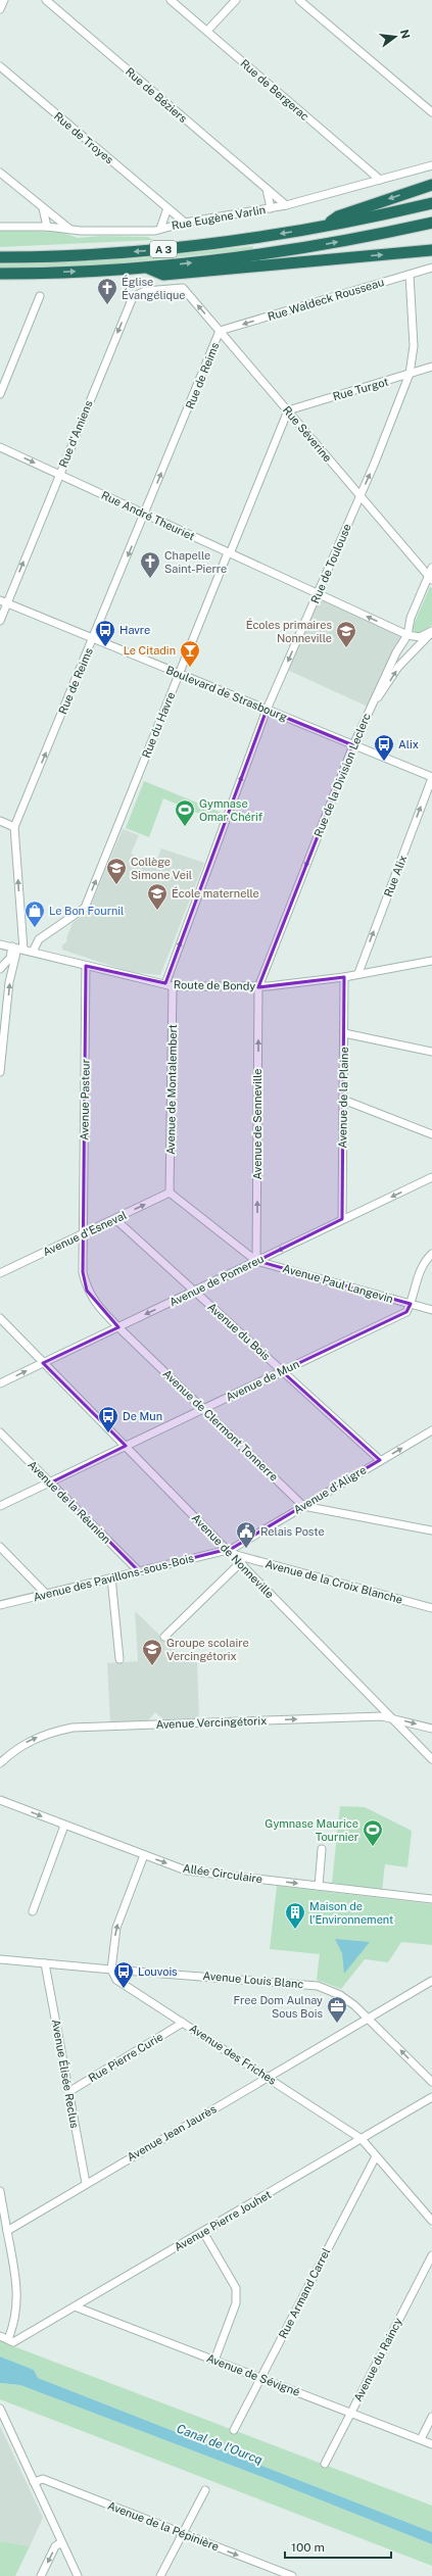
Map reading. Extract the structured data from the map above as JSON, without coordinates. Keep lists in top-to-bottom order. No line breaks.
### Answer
{"streets":{"highway":["A 3"],"street":["Rue de Bergerac","Rue de Béziers","Rue de Troyes","Rue Eugène Varlin","Rue Waldeck Rousseau","Rue de Reims","Rue Turgot","Rue d'Amiens","Rue Séverine","Rue André Theuriet","Rue de Toulouse","Boulevard de Strasbourg","Rue du Havre","Rue de la Division Leclerc","Rue Alix","Route de Bondy","Avenue de Montalembert","Avenue de la Plaine","Avenue Pasteur","Avenue de Senneville","Avenue d'Esneval","Avenue de Pomereu","Avenue Paul Langevin","Avenue du Bois","Avenue de Mun","Avenue de Clermont Tonnerre","Avenue d'Aligre","Avenue de la Réunion","Avenue de Nonneville","Avenue des Pavillons-sous-Bois","Avenue de la Croix Blanche","Avenue Vercingétorix","Allée Circulaire","Avenue Louis Blanc","Avenue des Friches","Rue Pierre Curie","Avenue Élisée Reclus","Avenue Jean Jaurès","Avenue Pierre Jouhet","Rue Armand Carrel","Avenue du Raincy","Avenue de Sévigné","Avenue de la Pépinière"]},"crossings":[["Rue de Bergerac","Rue Eugène Varlin"],["Rue de Béziers","Rue Eugène Varlin"],["Rue de Troyes","Rue Eugène Varlin"],["Rue Waldeck Rousseau","Rue de Reims"],["Rue Waldeck Rousseau","Rue Séverine"],["Rue Waldeck Rousseau","Rue de Toulouse"],["Rue de Reims","Rue Séverine"],["Rue de Reims","Rue André Theuriet"],["Rue de Reims","Boulevard de Strasbourg"],["Rue de Reims","Route de Bondy"],["Rue Turgot","Rue Séverine"],["Rue Turgot","Rue de Toulouse"],["Rue Turgot","Rue du Havre"],["Rue d'Amiens","Rue Séverine"],["Rue d'Amiens","Rue André Theuriet"],["Rue d'Amiens","Boulevard de Strasbourg"],["Rue Séverine","Rue de Toulouse"],["Rue Séverine","Rue du Havre"],["Rue Séverine","Rue de la Division Leclerc"],["Rue André Theuriet","Rue de Toulouse"],["Rue André Theuriet","Rue du Havre"],["Rue André Theuriet","Rue de la Division Leclerc"],["Rue de Toulouse","Boulevard de Strasbourg"],["Rue de Toulouse","Route de Bondy"],["Rue de Toulouse","Avenue de Montalembert"],["Boulevard de Strasbourg","Rue du Havre"],["Boulevard de Strasbourg","Rue de la Division Leclerc"],["Boulevard de Strasbourg","Rue Alix"],["Rue du Havre","Route de Bondy"],["Rue de la Division Leclerc","Route de Bondy"],["Rue de la Division Leclerc","Avenue de Senneville"],["Rue Alix","Route de Bondy"],["Route de Bondy","Avenue de Montalembert"],["Route de Bondy","Avenue de la Plaine"],["Route de Bondy","Avenue Pasteur"],["Route de Bondy","Avenue de Senneville"],["Avenue de Montalembert","Avenue d'Esneval"],["Avenue de Montalembert","Avenue Paul Langevin"],["Avenue de la Plaine","Avenue de Pomereu"],["Avenue Pasteur","Avenue d'Esneval"],["Avenue Pasteur","Avenue de Clermont Tonnerre"],["Avenue de Senneville","Avenue de Pomereu"],["Avenue de Senneville","Avenue Paul Langevin"],["Avenue d'Esneval","Avenue Paul Langevin"],["Avenue d'Esneval","Avenue du Bois"],["Avenue d'Esneval","Avenue de Clermont Tonnerre"],["Avenue de Pomereu","Avenue Paul Langevin"],["Avenue de Pomereu","Avenue du Bois"],["Avenue de Pomereu","Avenue de Clermont Tonnerre"],["Avenue de Pomereu","Avenue de Nonneville"],["Avenue Paul Langevin","Avenue de Mun"],["Avenue du Bois","Avenue de Mun"],["Avenue du Bois","Avenue d'Aligre"],["Avenue de Mun","Avenue de Clermont Tonnerre"],["Avenue de Mun","Avenue de la Réunion"],["Avenue de Mun","Avenue de Nonneville"],["Avenue de Clermont Tonnerre","Avenue d'Aligre"],["Avenue d'Aligre","Avenue de Nonneville"],["Avenue d'Aligre","Avenue des Pavillons-sous-Bois"],["Avenue de la Réunion","Avenue des Pavillons-sous-Bois"],["Avenue de Nonneville","Avenue des Pavillons-sous-Bois"],["Avenue de Nonneville","Avenue de la Croix Blanche"],["Avenue de Nonneville","Avenue Vercingétorix"],["Avenue Louis Blanc","Avenue des Friches"],["Avenue Louis Blanc","Avenue Jean Jaurès"],["Avenue des Friches","Rue Pierre Curie"],["Avenue des Friches","Avenue Jean Jaurès"],["Avenue des Friches","Avenue Pierre Jouhet"],["Avenue des Friches","Rue Armand Carrel"],["Rue Pierre Curie","Avenue Élisée Reclus"],["Avenue Élisée Reclus","Avenue Jean Jaurès"],["Avenue Pierre Jouhet","Avenue de Sévigné"],["Rue Armand Carrel","Avenue de Sévigné"],["Avenue du Raincy","Avenue de Sévigné"]],"one_way":["Rue Waldeck Rousseau","Rue du Havre","Rue de la Division Leclerc","Rue Alix","Avenue de Senneville","Avenue Vercingétorix","Allée Circulaire","Avenue de la Pépinière"],"water":["Canal de l'Ourcq"],"places":{"church":["Église Évangélique","Chapelle Saint-Pierre"],"bus stop":["Havre","Alix","De Mun","Louvois"],"school or university":["Écoles primaires Nonneville","Collège Simone Veil","École maternelle","Groupe scolaire Vercingétorix"],"bar":["Le Citadin"],"sports":["Gymnase Omar Chérif","Gymnase Maurice Tournier"],"shop":["Le Bon Fournil"],"public building":["Relais Poste"],"building":["Maison de l'Environnement"],"office":["Free Dom Aulnay Sous Bois"]},"scale_bar":"100 m","north":"right"}
